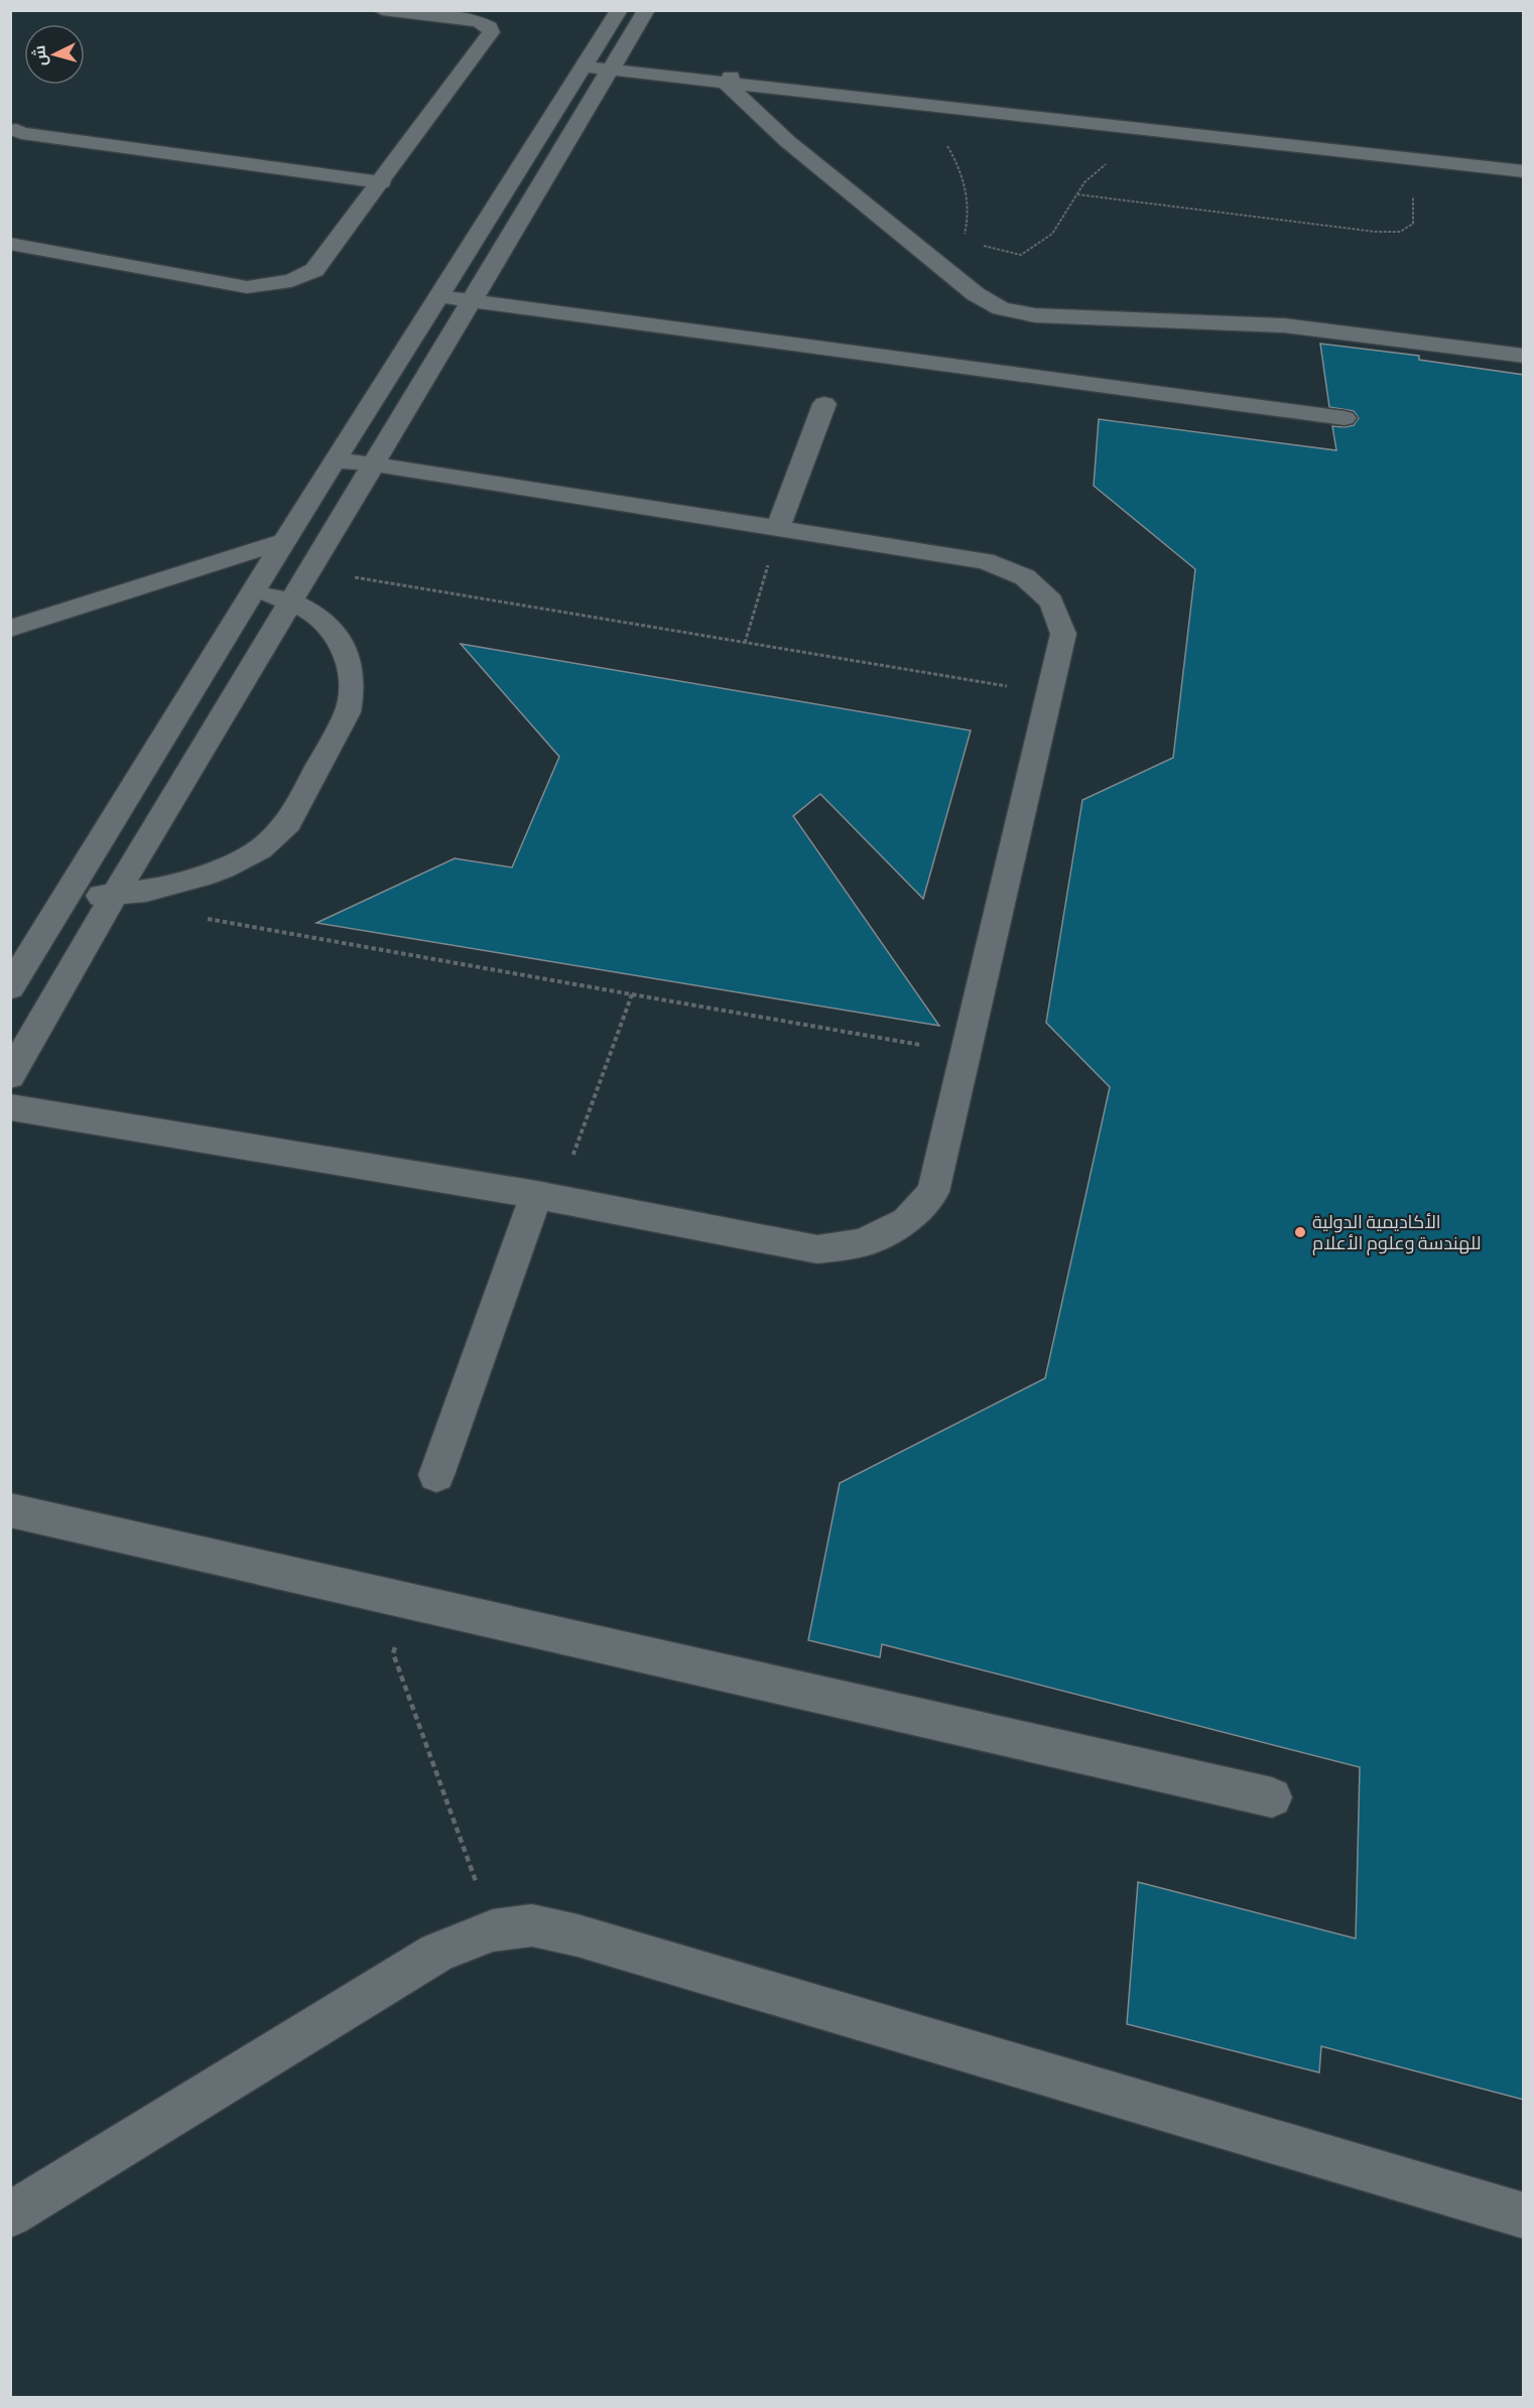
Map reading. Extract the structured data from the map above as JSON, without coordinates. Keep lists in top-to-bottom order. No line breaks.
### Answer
{"places":["الأكاديمية الدولية للهندسة وعلوم الأعلام"],"north":"left"}
